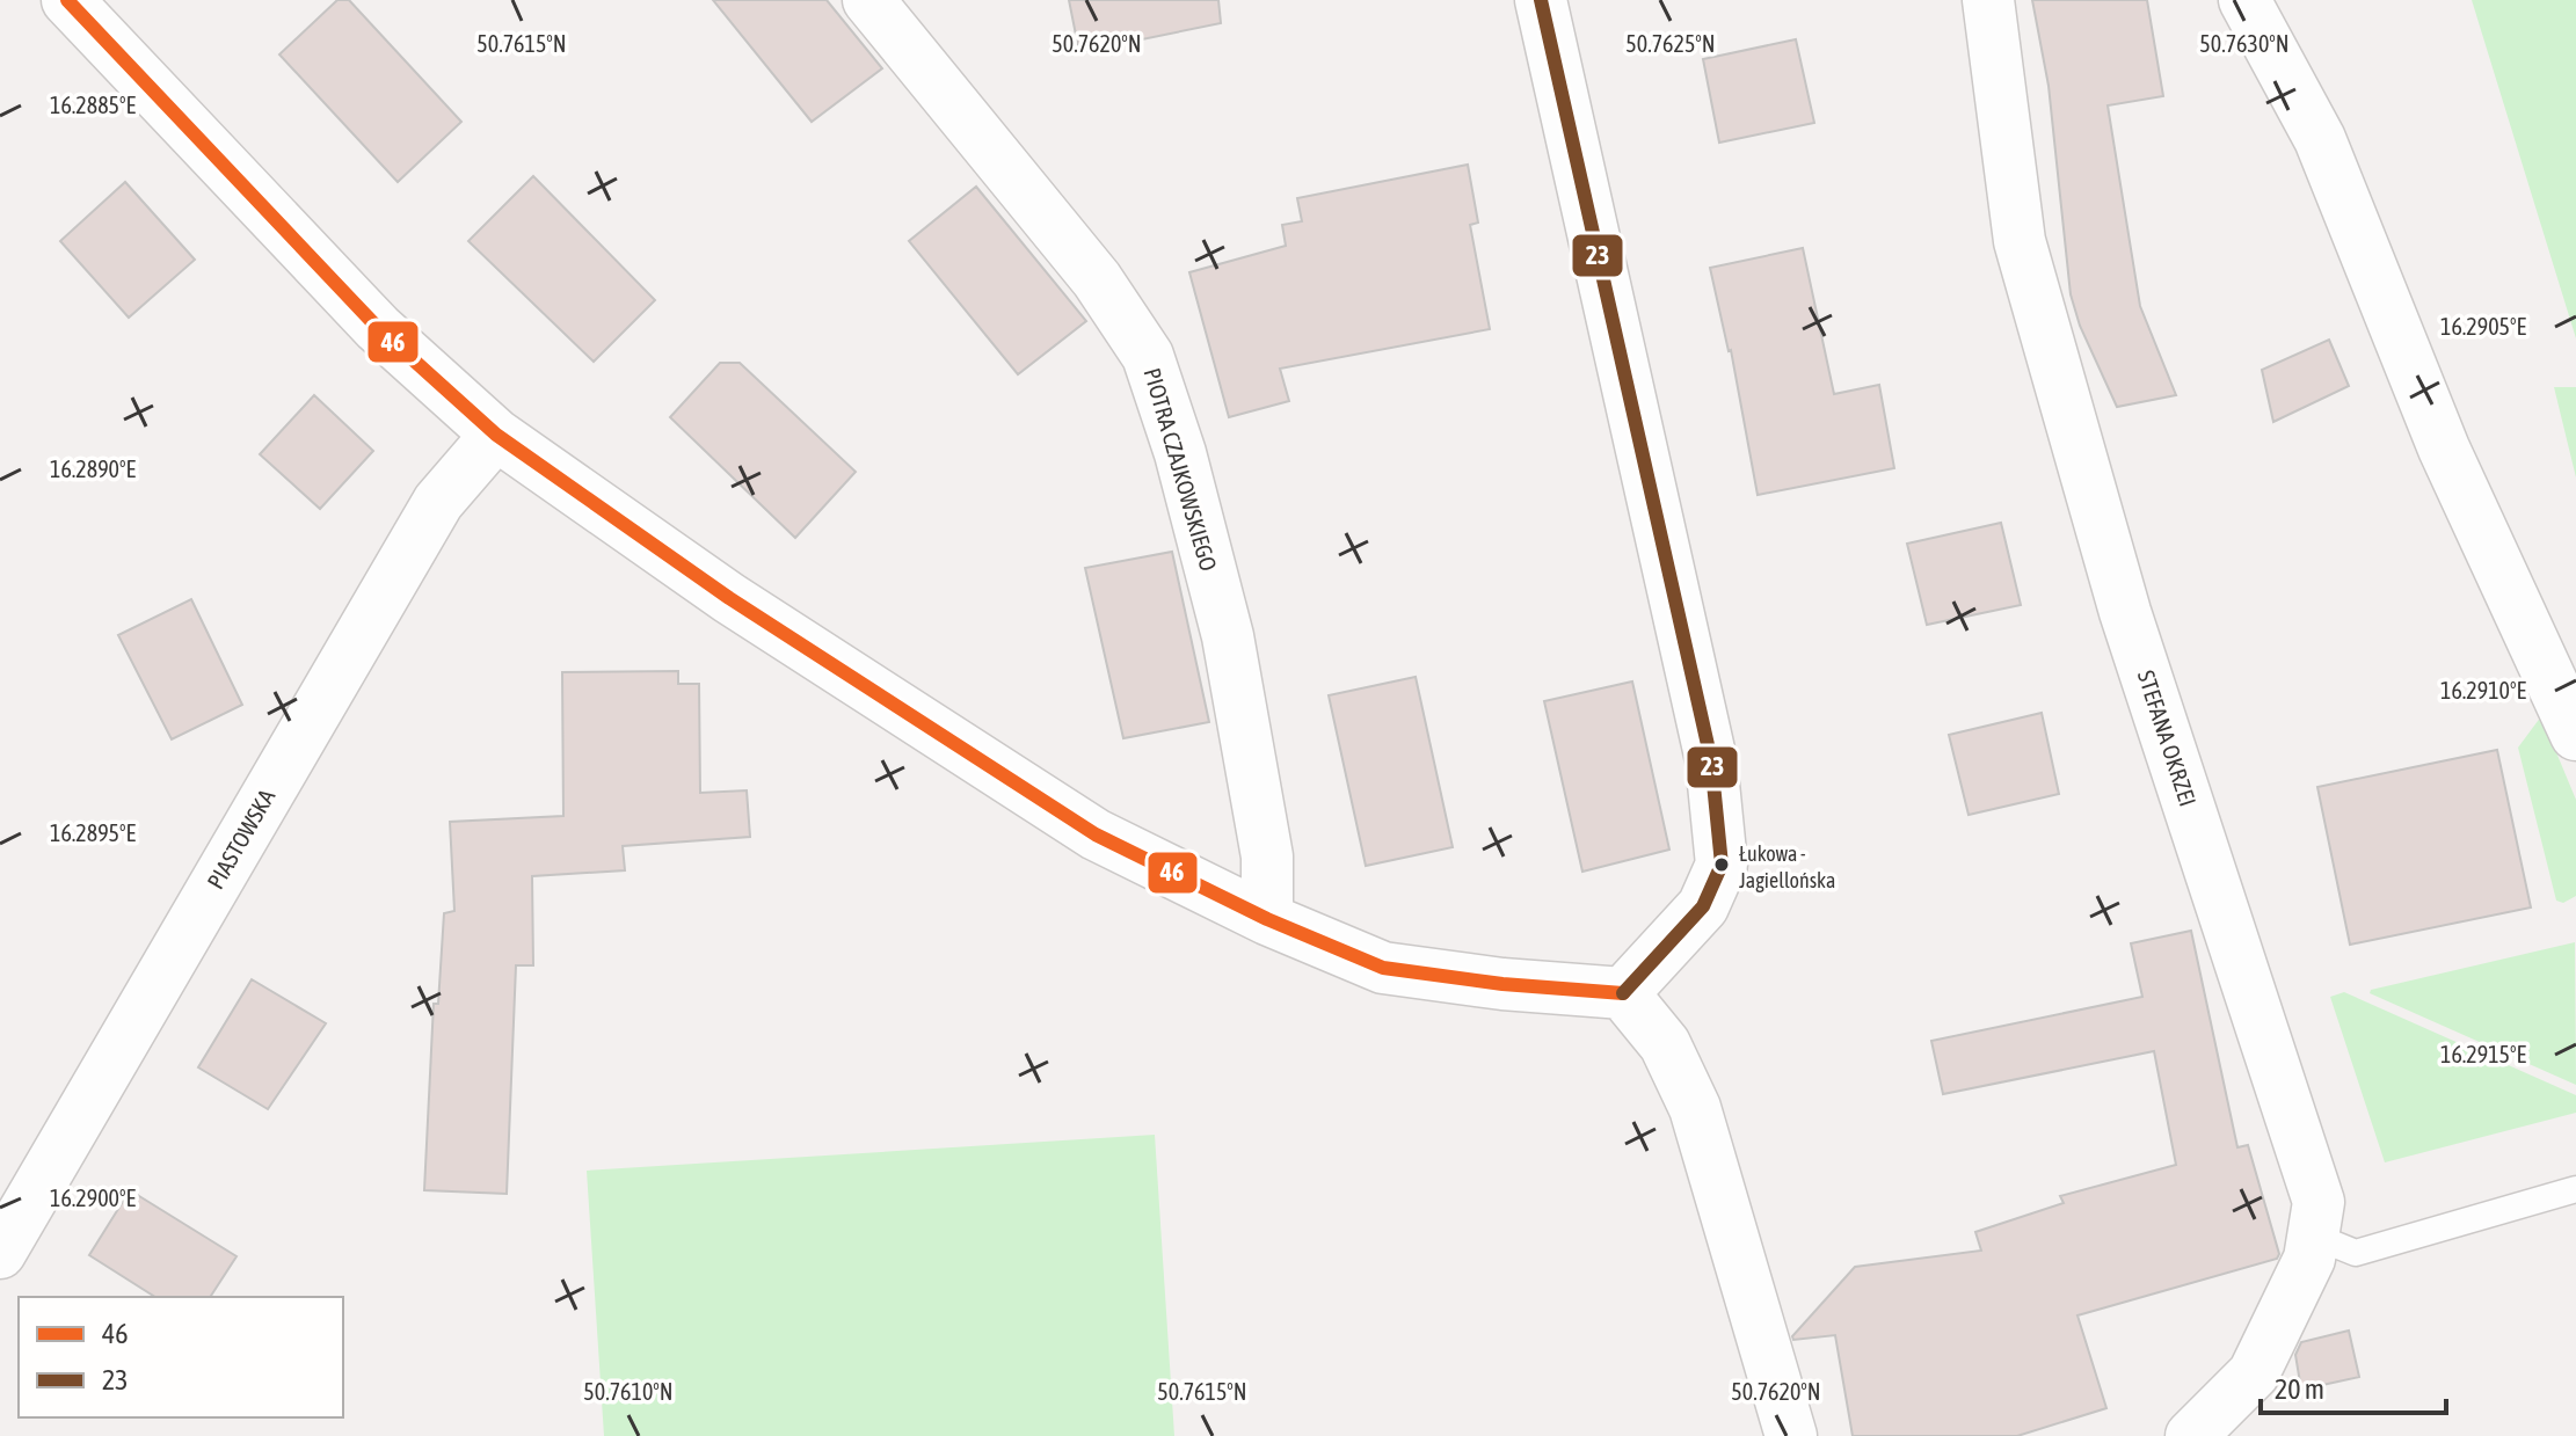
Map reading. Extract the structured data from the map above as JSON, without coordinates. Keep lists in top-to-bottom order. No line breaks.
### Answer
{"streets":{"street":["PIOTRA CZAJKOWSKIEGO","STEFANA OKRZEI","PIASTOWSKA"]},"places":["Łukowa - Jagiellońska"],"lines":["transit line 46","transit line 23"],"legend":["46","23"],"scale_bar":"20 m","coordinates":["50.7615°N","50.7620°N","50.7625°N","50.7630°N","16.2885°E","16.2905°E","16.2890°E","16.2910°E","16.2895°E","16.2915°E","16.2900°E","50.7610°N"]}
